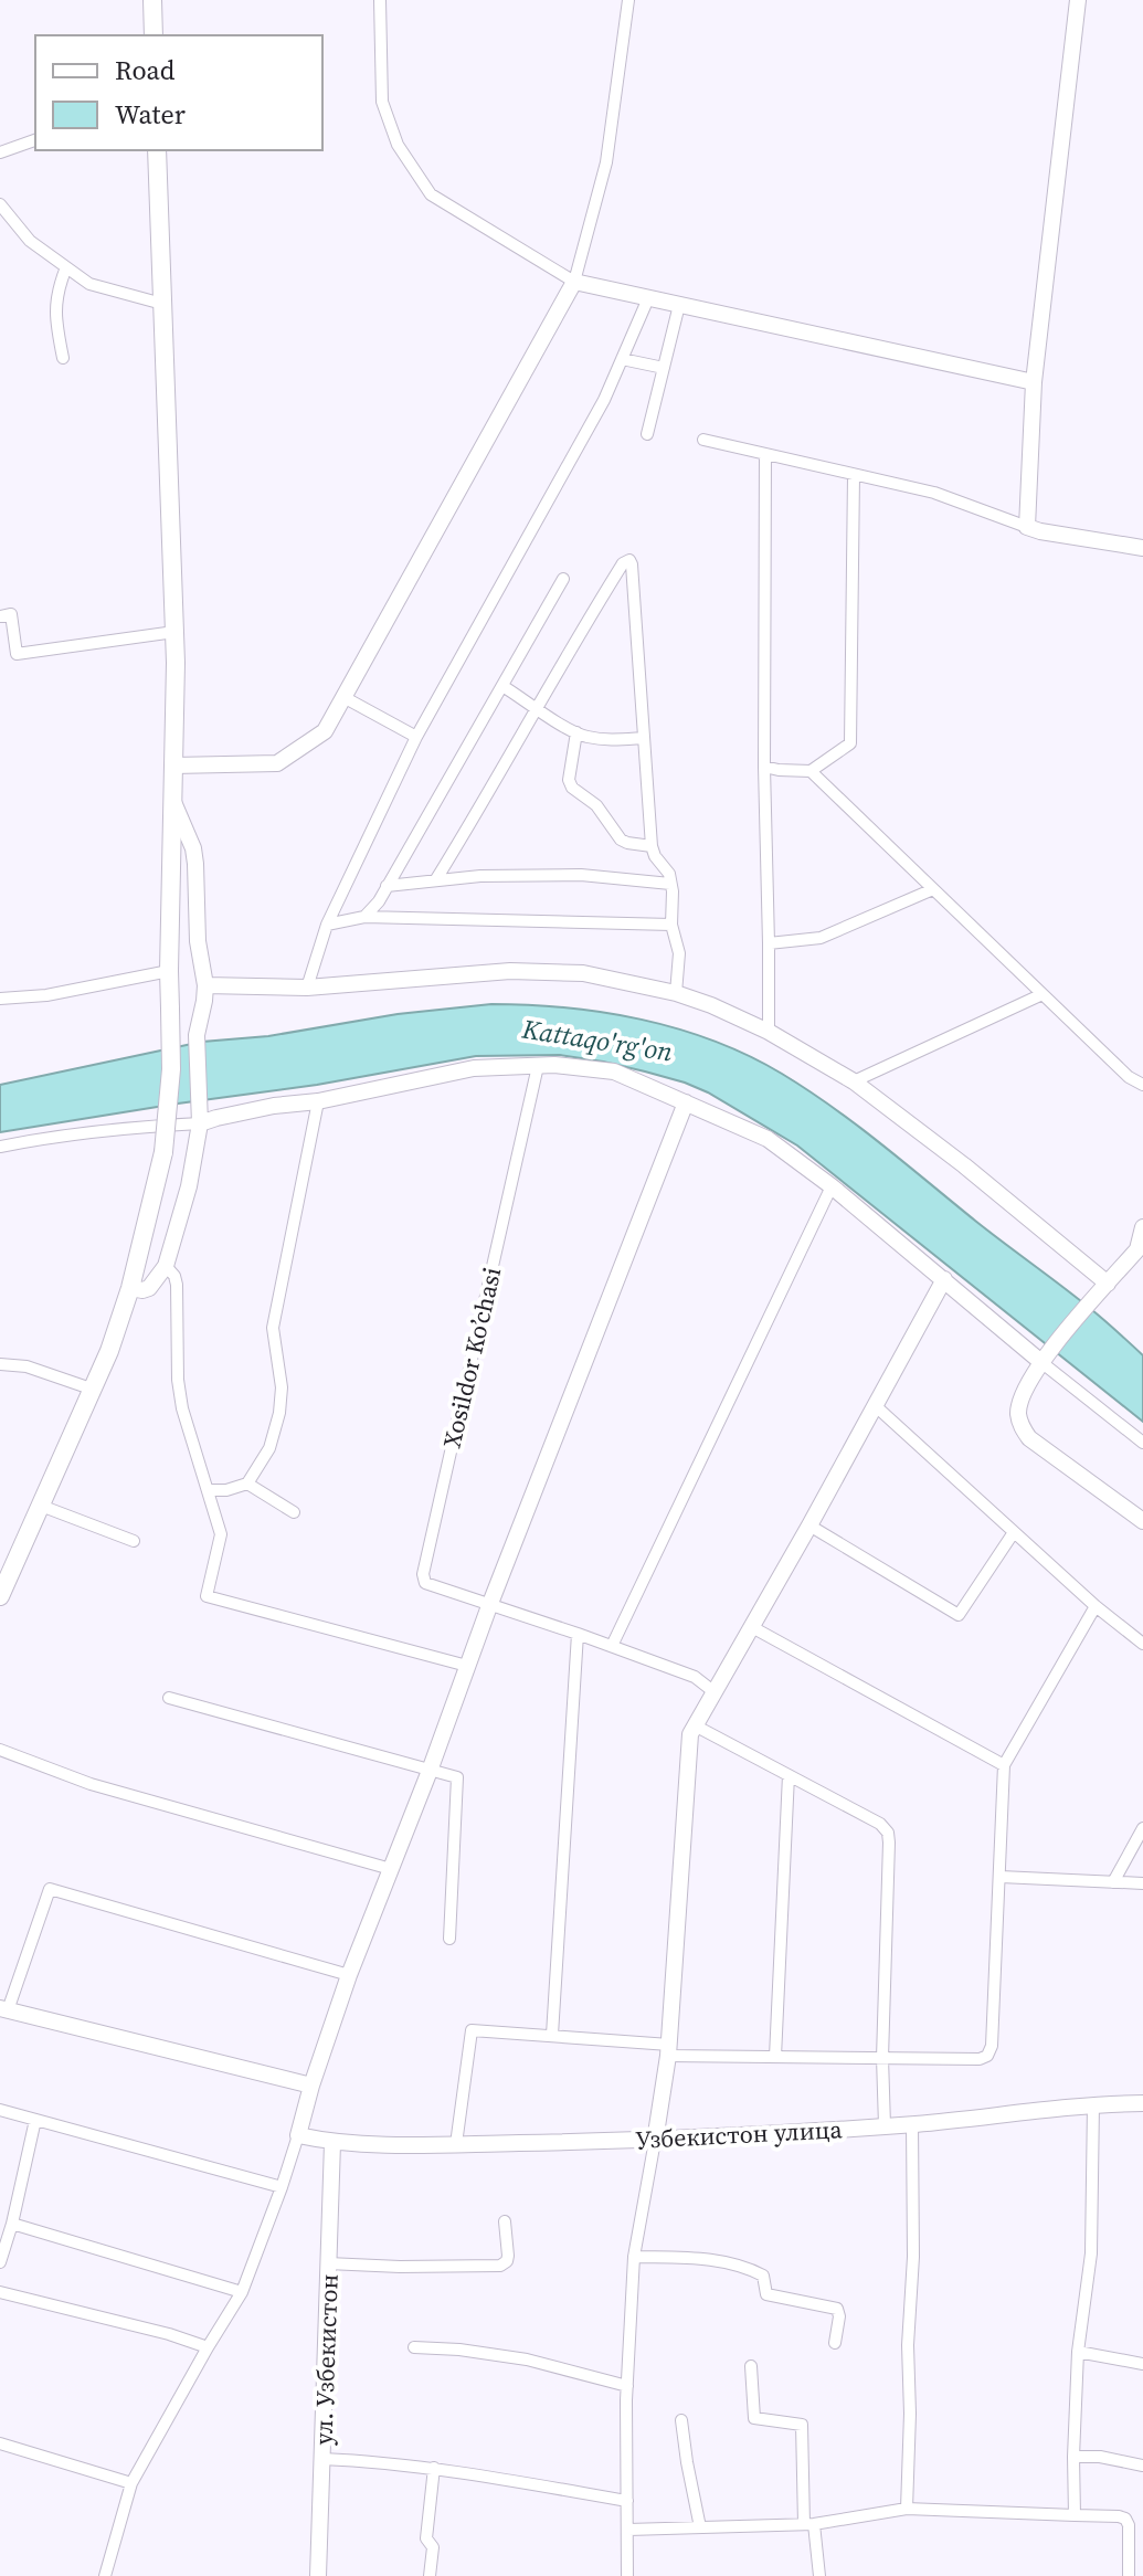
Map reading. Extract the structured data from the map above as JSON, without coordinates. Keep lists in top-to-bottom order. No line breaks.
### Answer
{"streets":{"street":["Xosildor Ko’chasi","Узбекистон улица","ул. Узбекистон"]},"crossings":[["Узбекистон улица","ул. Узбекистон"]],"water":["Kattaqo'rg'on"],"legend":["Road","Water"]}
